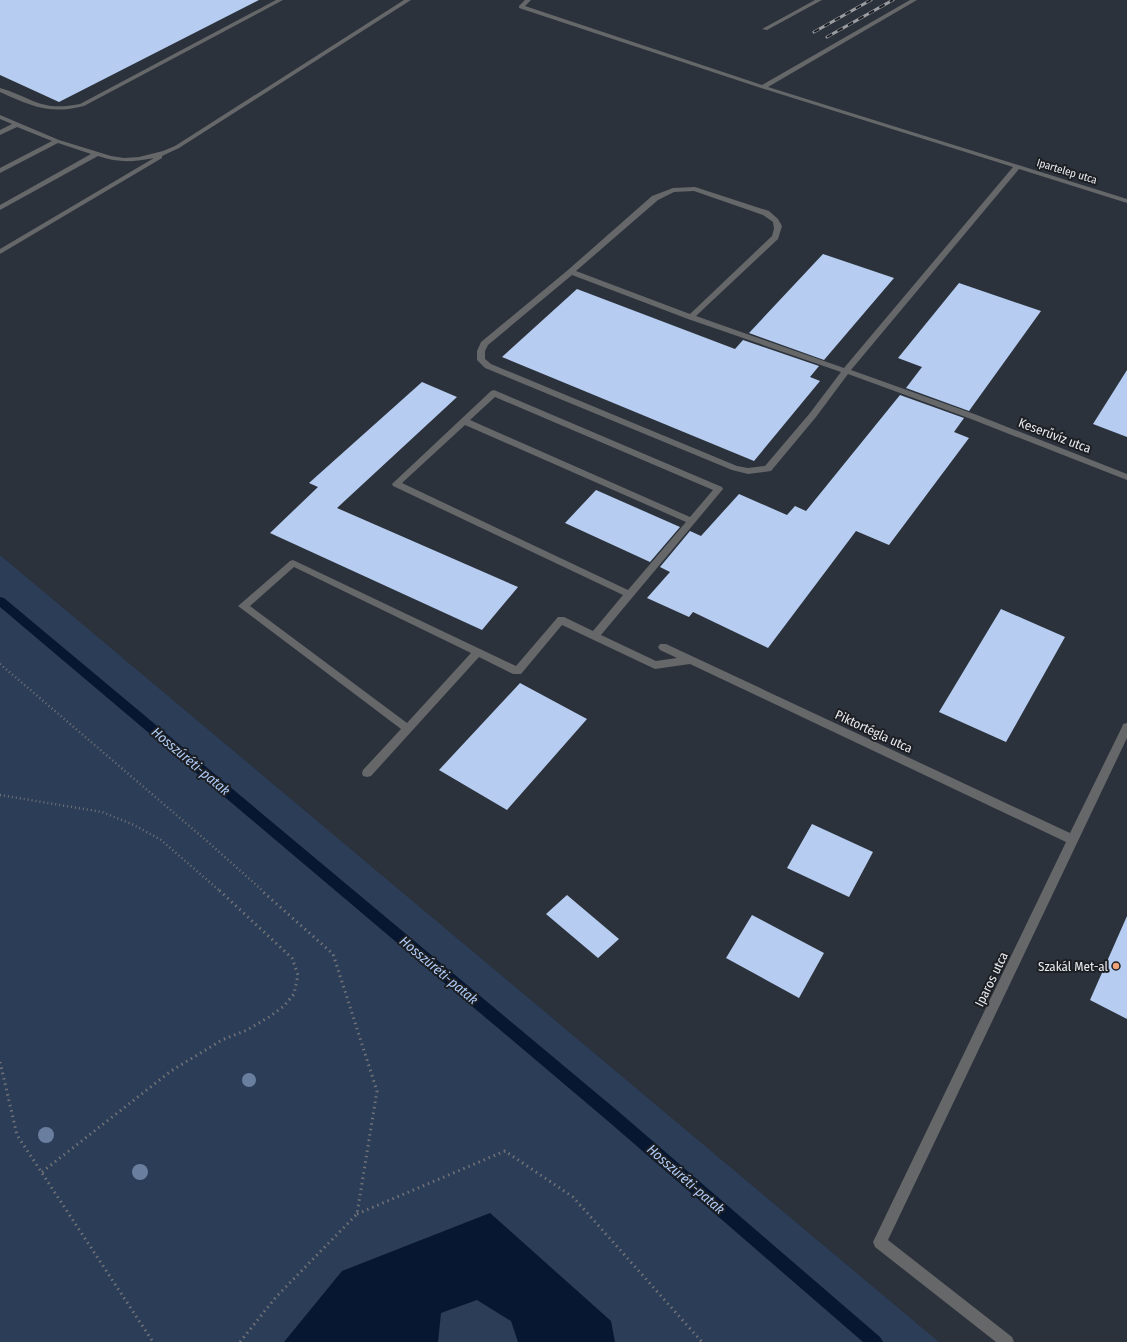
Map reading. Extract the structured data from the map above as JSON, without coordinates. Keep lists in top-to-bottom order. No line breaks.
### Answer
{"streets":{"street":["Ipartelep utca","Keserűvíz utca","Piktortégla utca","Iparos utca"]},"crossings":[["Piktortégla utca","Iparos utca"]],"water":["Hosszúréti-patak"],"places":["Szakál Met-al"]}
